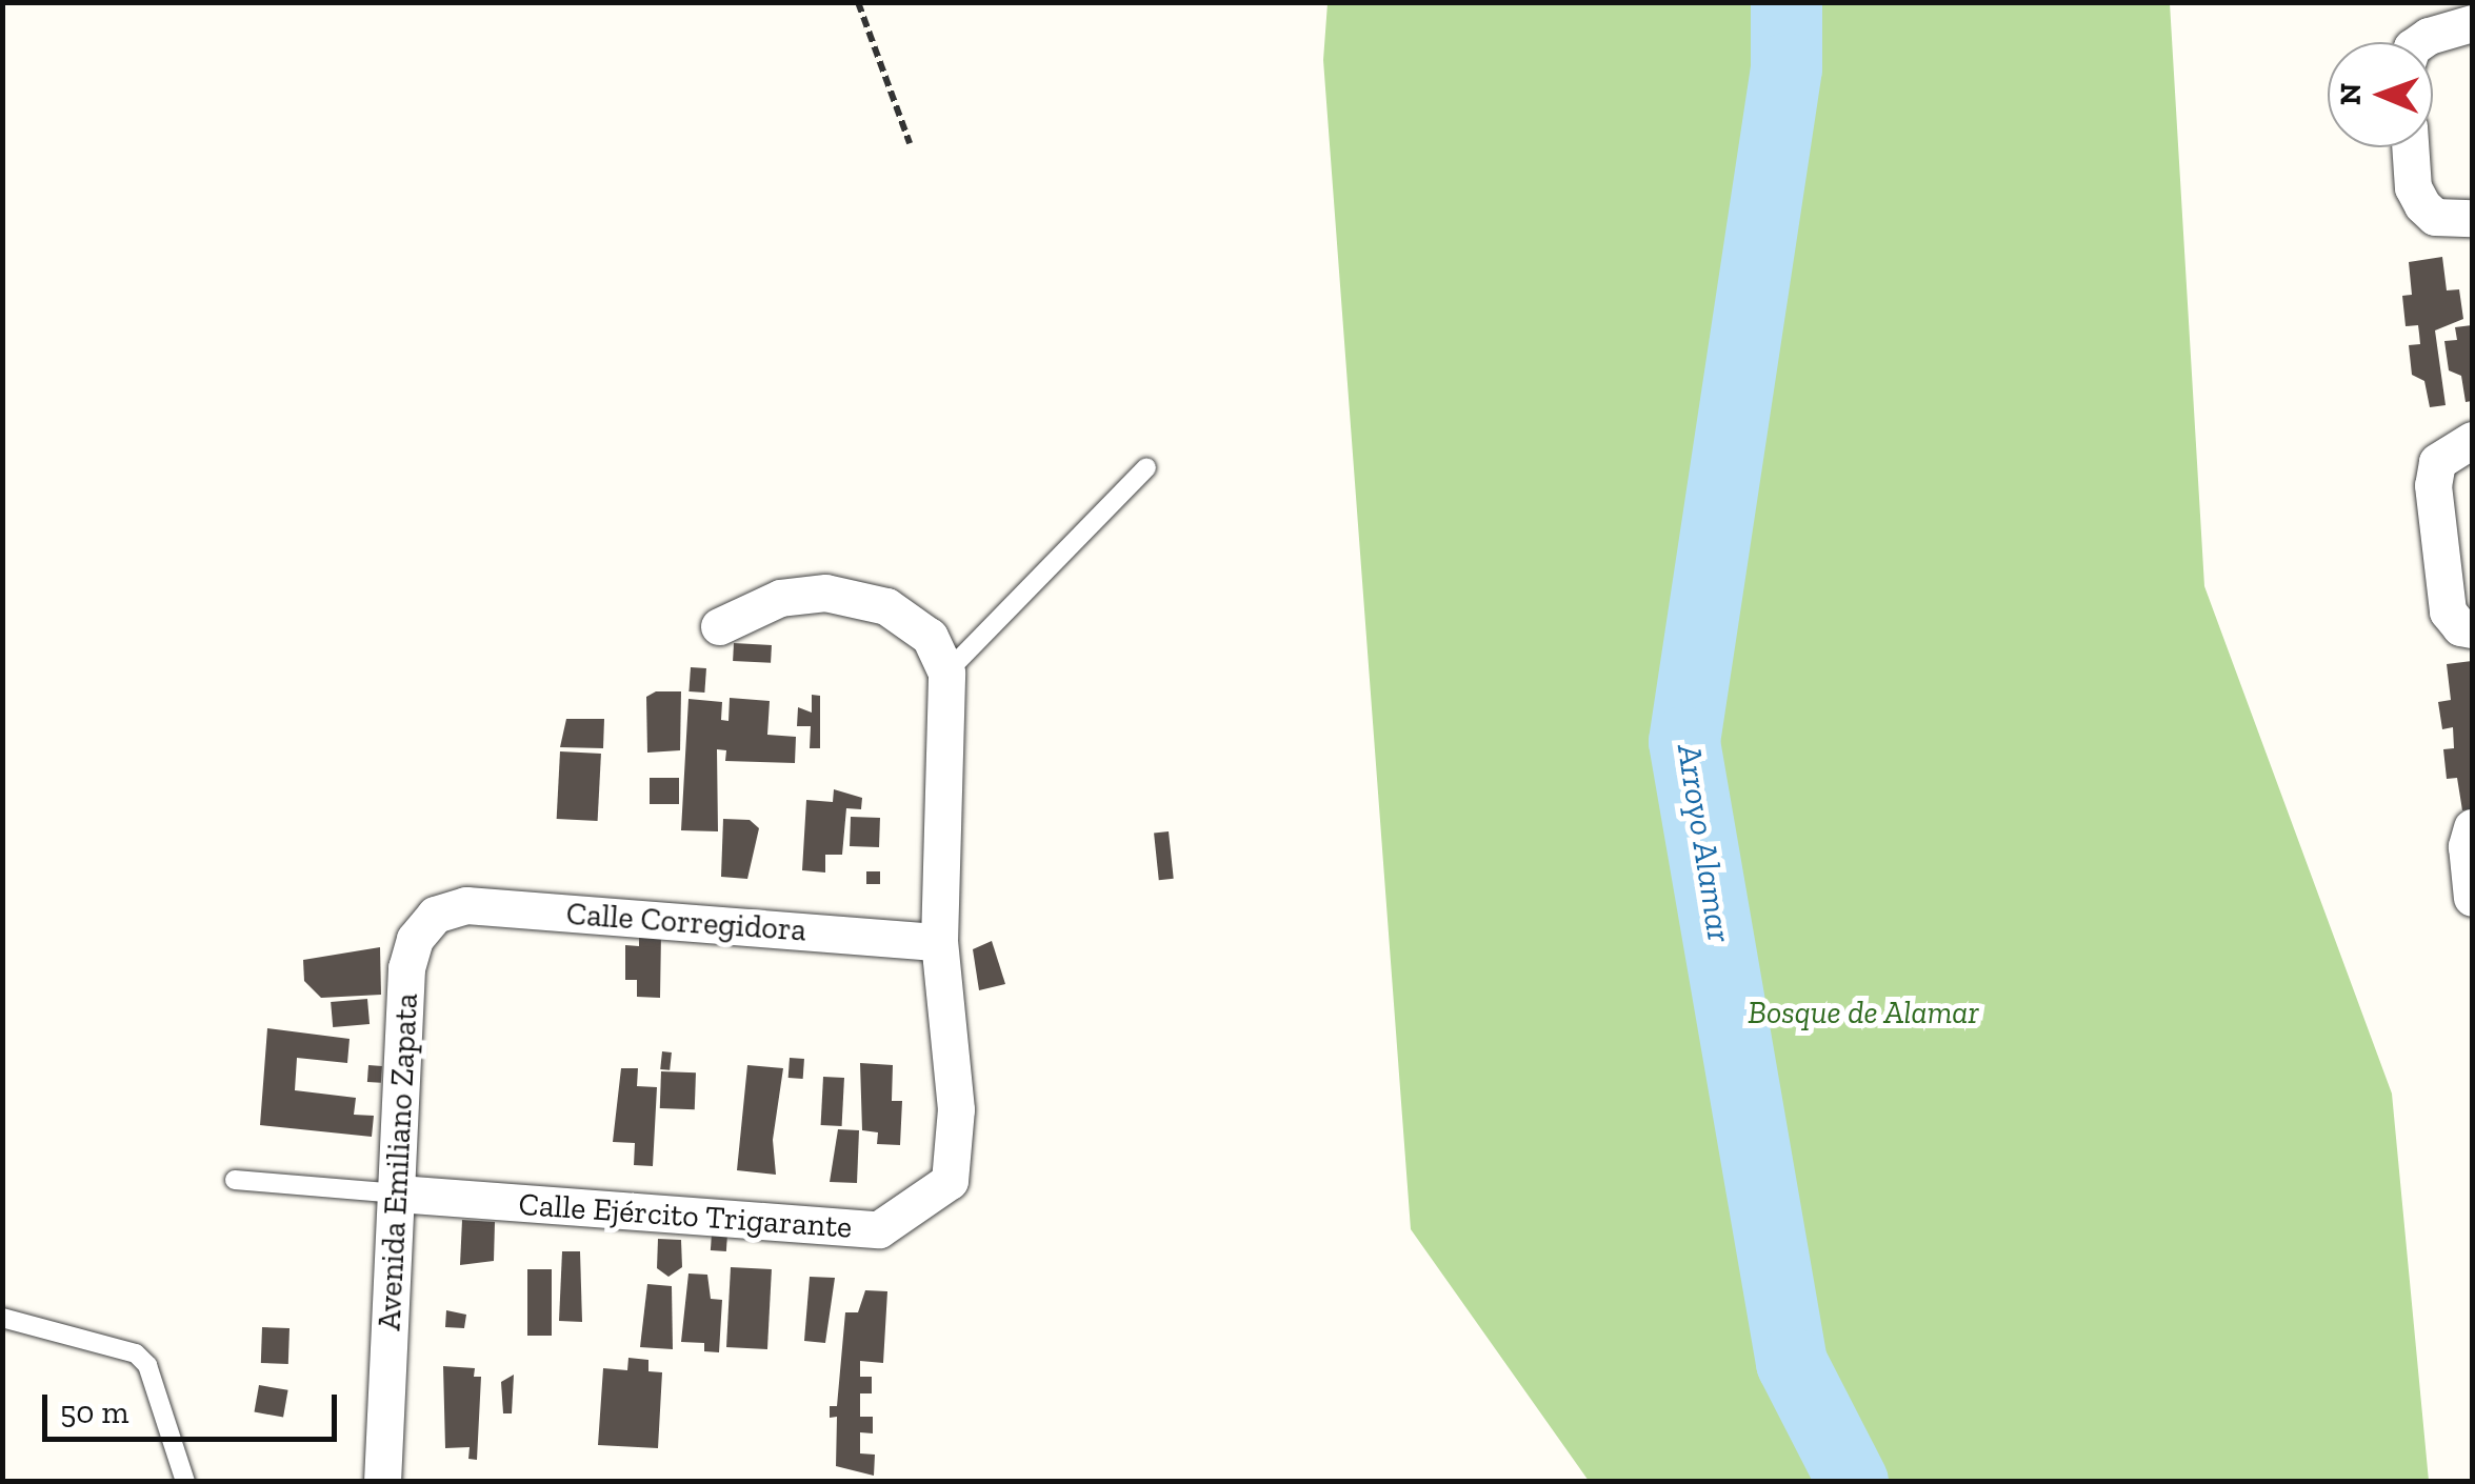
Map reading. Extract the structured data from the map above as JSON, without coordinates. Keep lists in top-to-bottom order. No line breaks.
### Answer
{"streets":{"street":["Calle Corregidora","Avenida Emiliano Zapata","Calle Ejército Trigarante"]},"crossings":[["Calle Corregidora","Avenida Emiliano Zapata"],["Calle Corregidora","Calle Ejército Trigarante"],["Avenida Emiliano Zapata","Calle Ejército Trigarante"]],"water":["Arroyo Alamar"],"parks":["Bosque de Alamar"],"scale_bar":"50 m","north":"left"}
